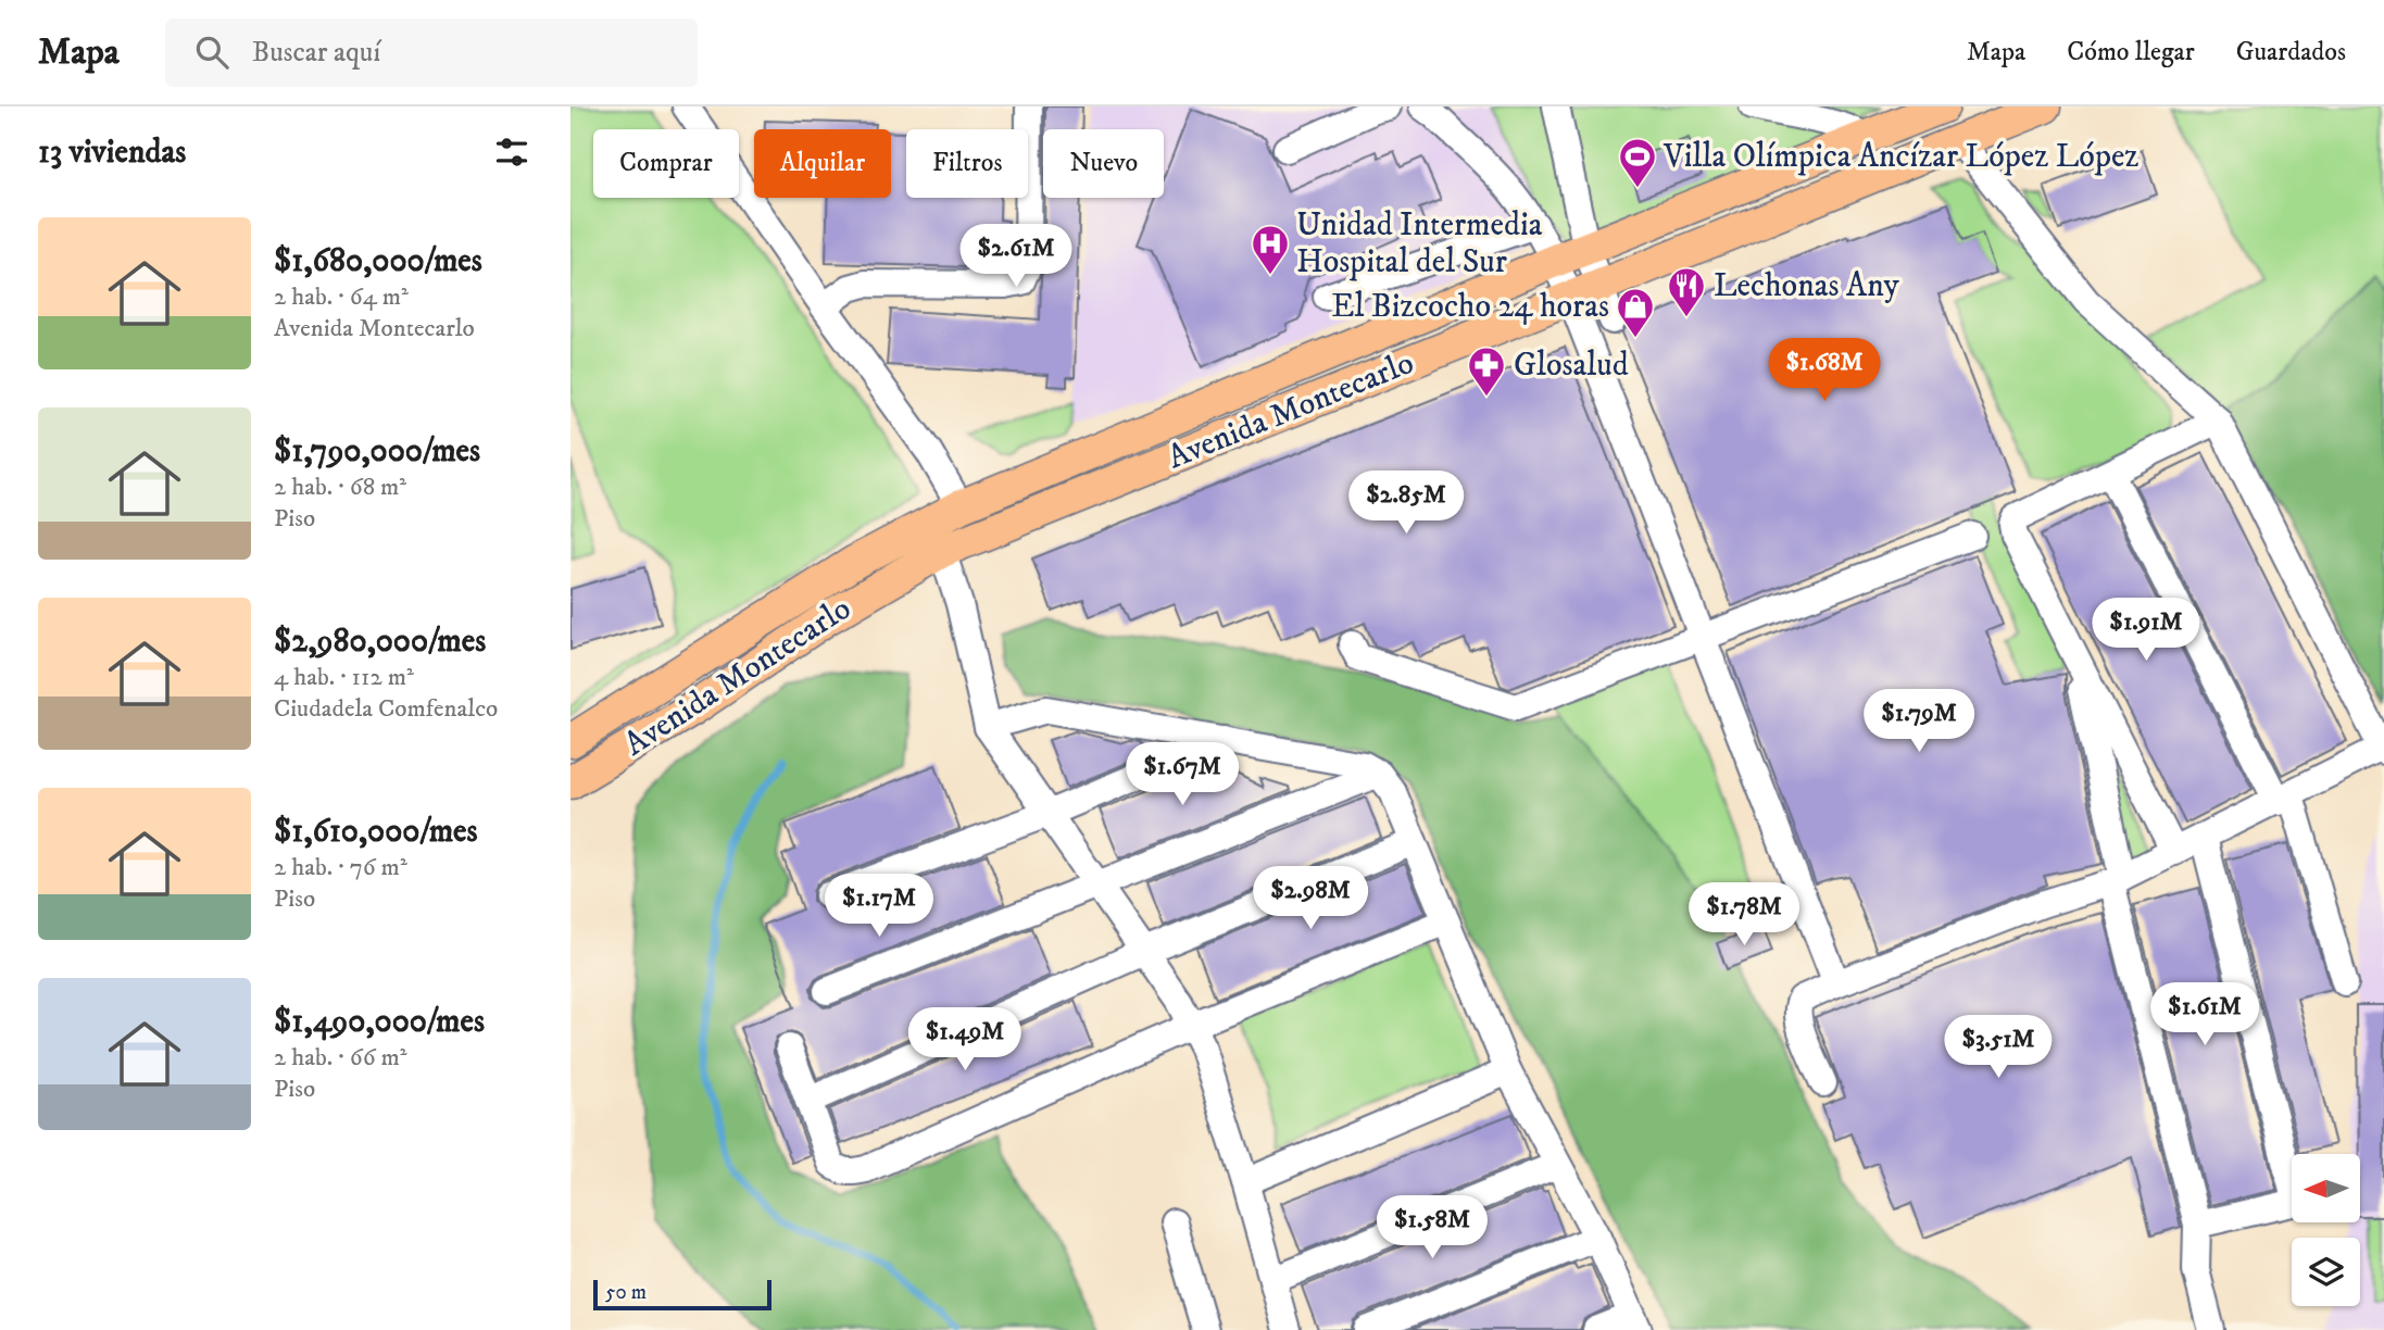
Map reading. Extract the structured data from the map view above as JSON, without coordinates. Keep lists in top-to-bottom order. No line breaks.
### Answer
{"streets":{"main road":["Avenida Montecarlo"]},"places":{"sports":["Villa Olímpica Ancízar López López"],"hospital":["Unidad Intermedia Hospital del Sur"],"restaurant":["Lechonas Any"],"shop":["El Bizcocho 24 horas"],"pharmacy":["Glosalud"]},"scale_bar":"50 m","north":"left","page":{"header":"Mapa","search":"Buscar aquí","nav":["Mapa","Cómo llegar","Guardados"],"heading":"13 viviendas","chip":["Comprar","Alquilar","Filtros","Nuevo"],"list":[{"name":"$1,680,000/mes","note":"2 hab. · 64 m² · Avenida Montecarlo"},{"name":"$1,790,000/mes","note":"2 hab. · 68 m² · Piso"},{"name":"$2,980,000/mes","note":"4 hab. · 112 m² · Ciudadela Comfenalco"},{"name":"$1,610,000/mes","note":"2 hab. · 76 m² · Piso"},{"name":"$1,490,000/mes","note":"2 hab. · 66 m² · Piso"}],"price":["$2.61M","$1.68M","$2.85M","$1.91M","$1.79M","$1.67M","$2.98M","$1.17M","$1.78M","$1.61M","$1.49M","$3.51M","$1.58M"],"scale":"50 m"}}
